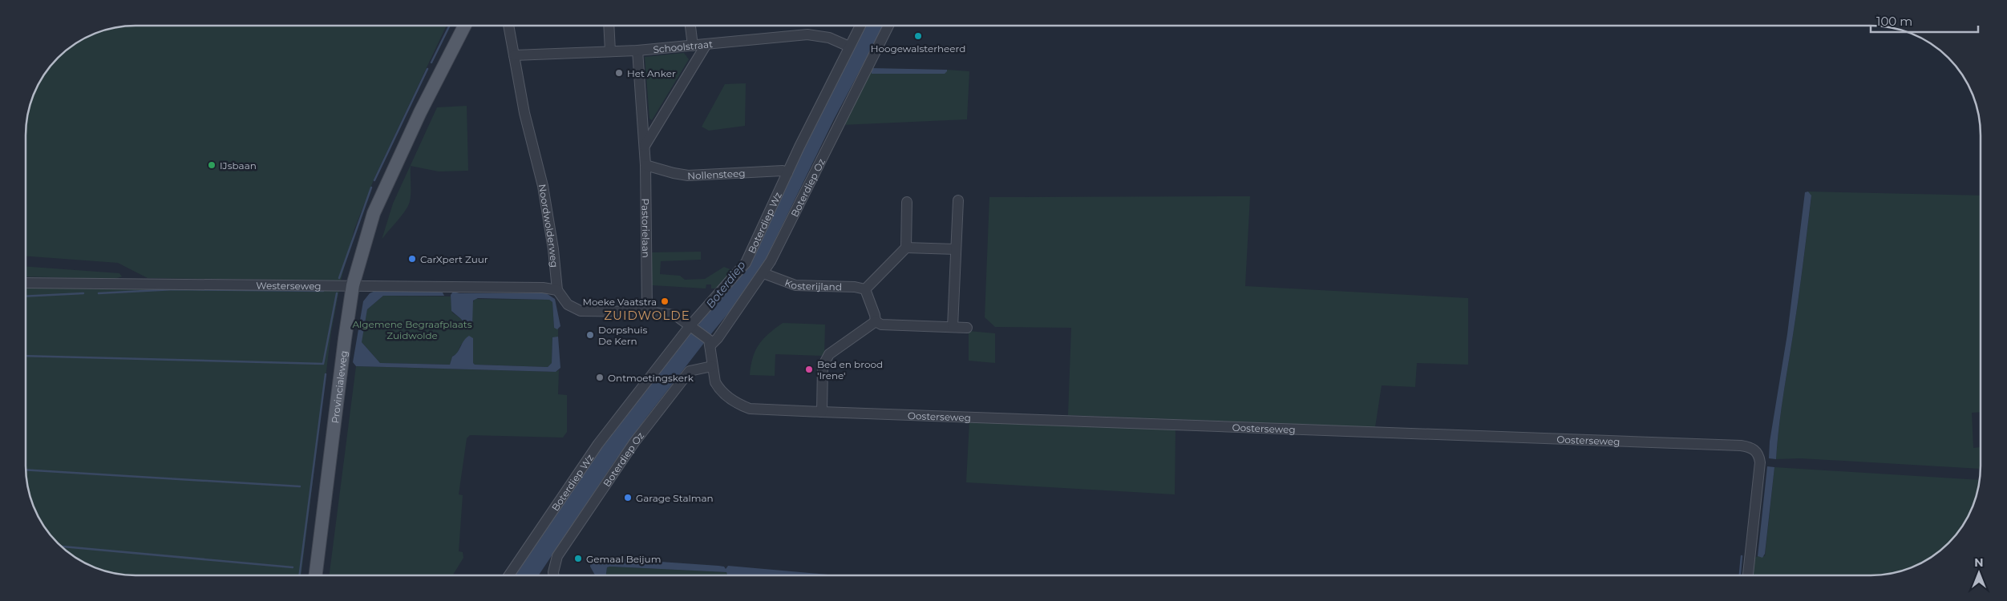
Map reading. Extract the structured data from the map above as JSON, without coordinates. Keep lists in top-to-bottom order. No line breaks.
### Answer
{"streets":{"main road":["Provincialeweg"],"street":["Schoolstraat","Nollensteeg","Boterdiep Oz","Boterdiep Wz","Noordwolderweg","Pastorielaan","Kosterijland","Westerseweg","Oosterseweg"]},"crossings":[["Schoolstraat","Boterdiep Wz"],["Schoolstraat","Noordwolderweg"],["Schoolstraat","Pastorielaan"],["Nollensteeg","Boterdiep Wz"],["Nollensteeg","Pastorielaan"],["Boterdiep Oz","Kosterijland"],["Boterdiep Oz","Oosterseweg"],["Noordwolderweg","Westerseweg"],["Westerseweg","Provincialeweg"]],"districts":["ZUIDWOLDE"],"water":["Boterdiep"],"parks":["Algemene Begraafplaats Zuidwolde"],"places":["Hoogewalsterheerd","Het Anker","IJsbaan","CarXpert Zuur","Moeke Vaatstra","Dorpshuis De Kern","Bed en brood 'Irene'","Ontmoetingskerk","Garage Stalman","Gemaal Beijum"],"scale_bar":"100 m","north":"top"}
